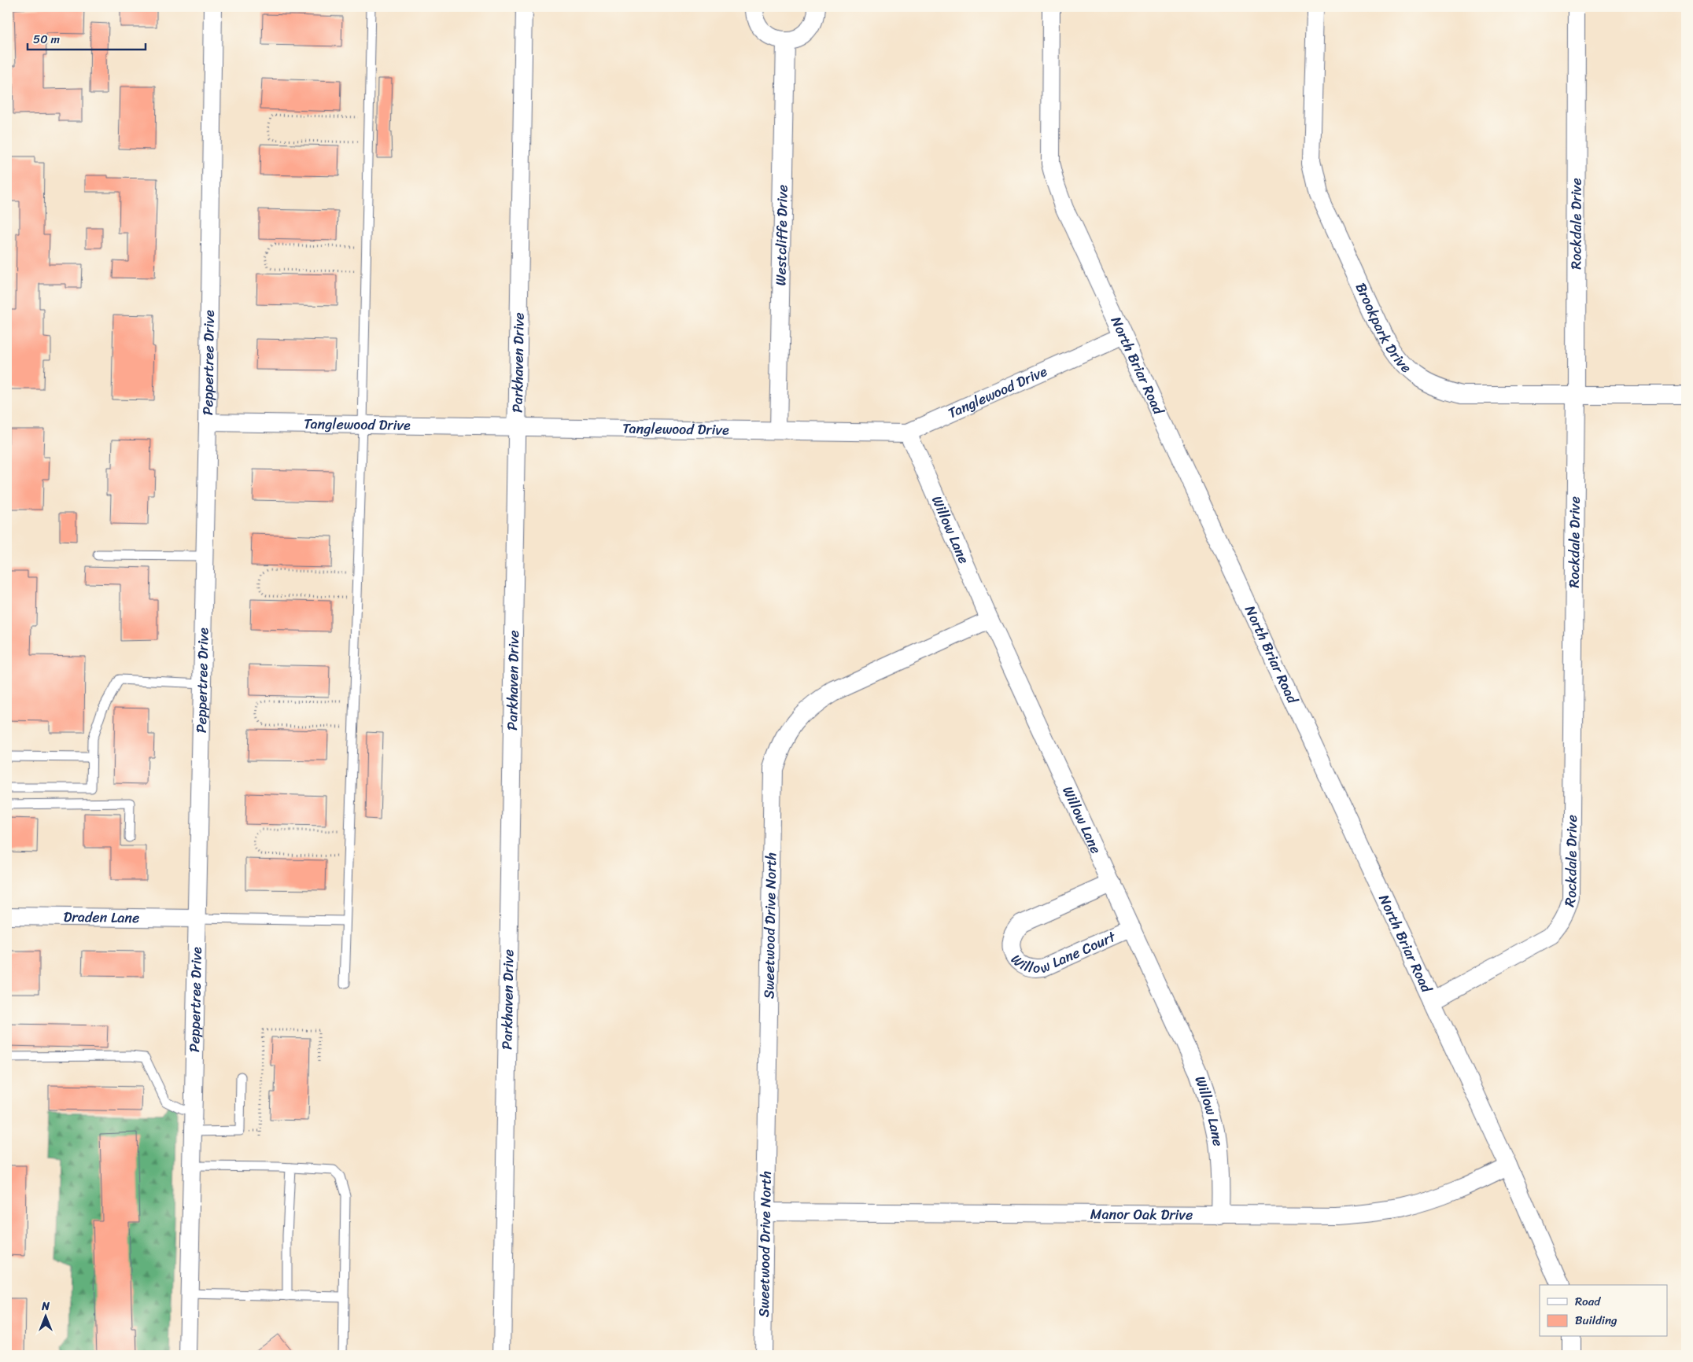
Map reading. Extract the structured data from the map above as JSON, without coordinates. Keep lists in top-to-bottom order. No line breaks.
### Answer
{"streets":{"street":["Rockdale Drive","Westcliffe Drive","Brookpark Drive","Peppertree Drive","Parkhaven Drive","North Briar Road","Tanglewood Drive","Willow Lane","Draden Lane","Sweetwood Drive North","Willow Lane Court","Manor Oak Drive"]},"crossings":[["Rockdale Drive","Brookpark Drive"],["Rockdale Drive","North Briar Road"],["Westcliffe Drive","Tanglewood Drive"],["Peppertree Drive","Tanglewood Drive"],["Peppertree Drive","Draden Lane"],["Parkhaven Drive","Tanglewood Drive"],["North Briar Road","Tanglewood Drive"],["North Briar Road","Manor Oak Drive"],["Tanglewood Drive","Willow Lane"],["Willow Lane","Sweetwood Drive North"],["Willow Lane","Willow Lane Court"],["Willow Lane","Manor Oak Drive"],["Sweetwood Drive North","Manor Oak Drive"]],"legend":["Road","Building"],"scale_bar":"50 m","north":"top"}
